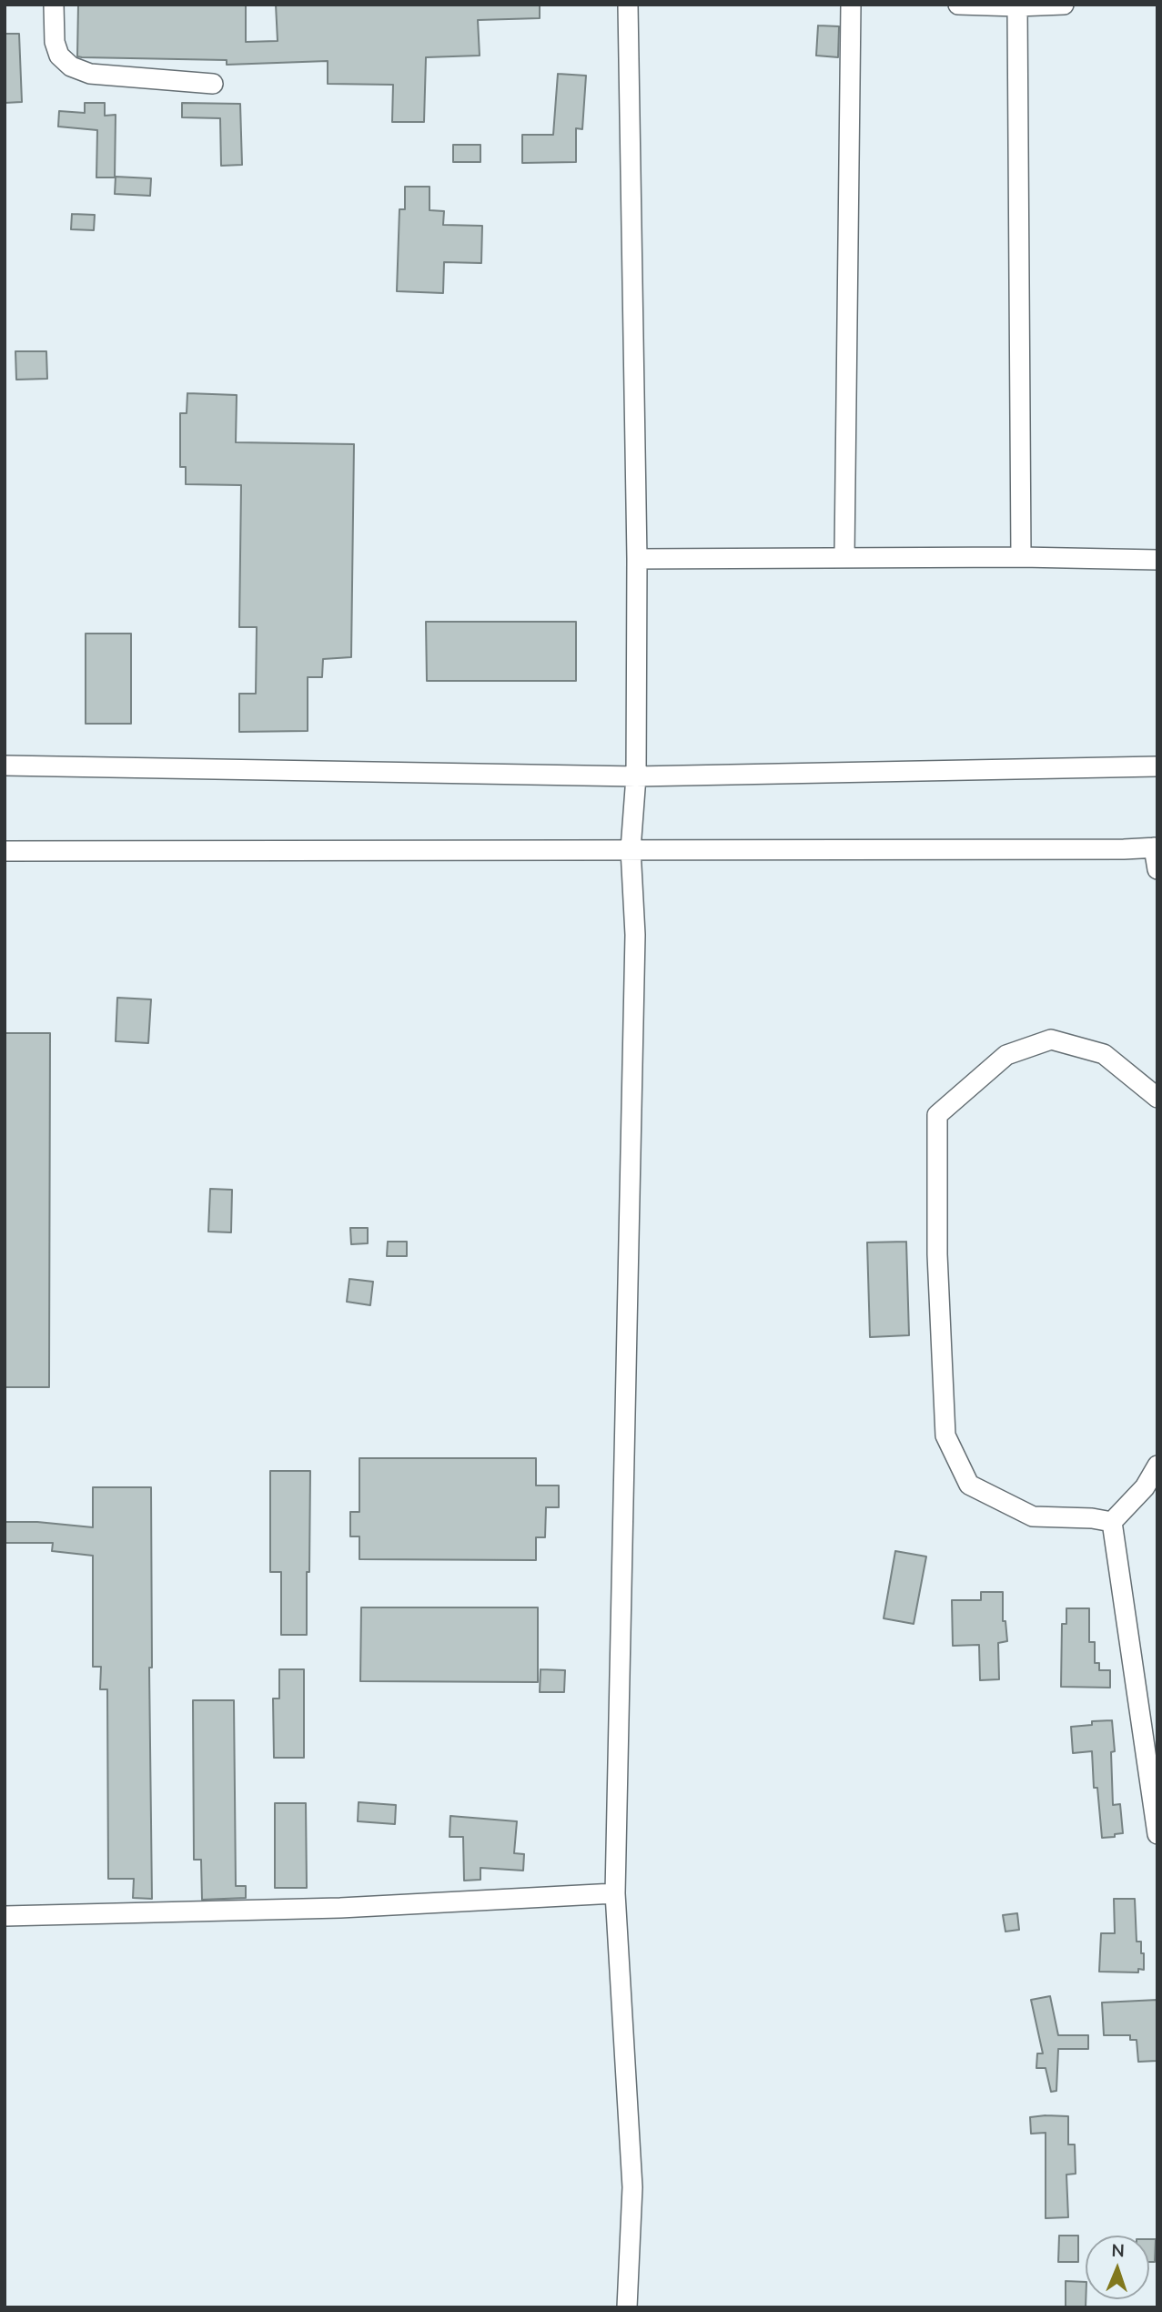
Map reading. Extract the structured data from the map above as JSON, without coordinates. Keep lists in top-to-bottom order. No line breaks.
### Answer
{"north":"top"}
